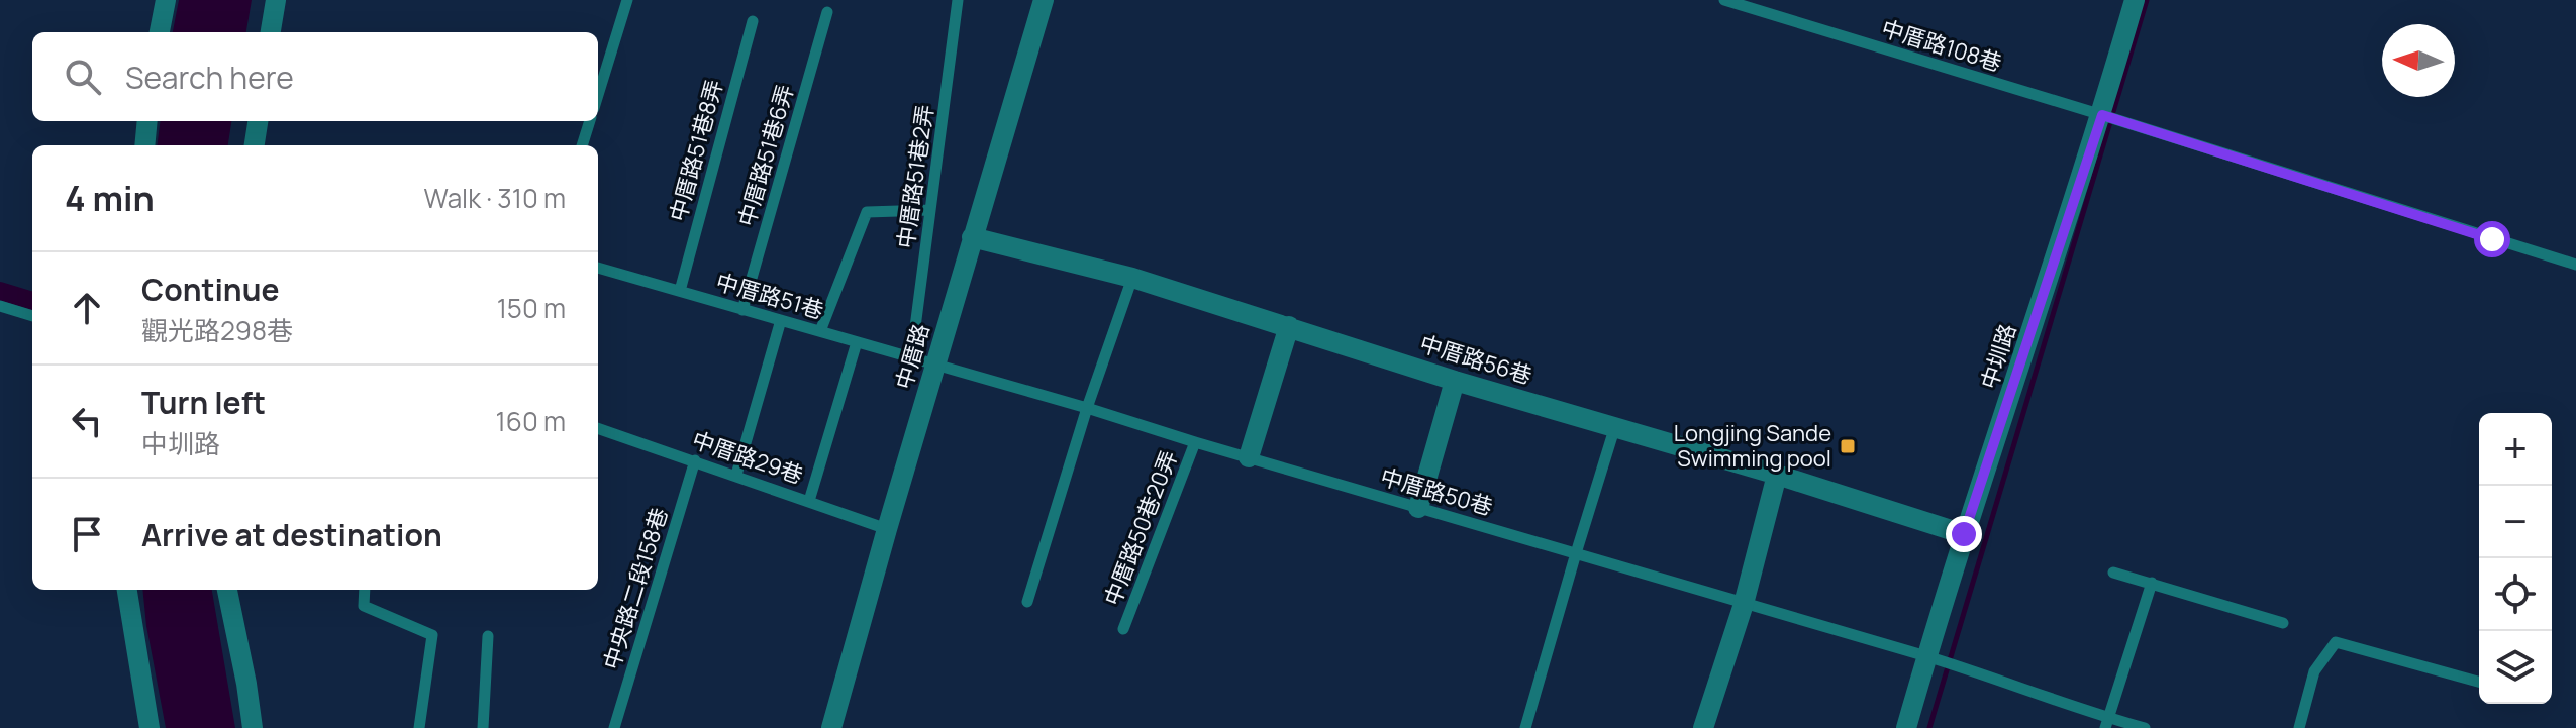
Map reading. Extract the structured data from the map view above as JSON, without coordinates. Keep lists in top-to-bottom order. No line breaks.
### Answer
{"streets":{"street":["中厝路","中圳路","中厝路56巷"],"lane":["中厝路108巷","中厝路51巷8弄","中厝路51巷6弄","中厝路51巷2弄","中厝路51巷","中厝路29巷","中厝路50巷","中厝路50巷20弄","中央路二段158巷"]},"crossings":[["中厝路108巷","中圳路"],["中厝路51巷8弄","中厝路51巷"],["中厝路51巷6弄","中厝路51巷"],["中厝路51巷2弄","中厝路51巷"],["中厝路51巷","中厝路"],["中厝路51巷","中厝路50巷"],["中厝路","中厝路56巷"],["中厝路","中厝路29巷"],["中厝路","中厝路50巷"],["中圳路","中厝路56巷"],["中圳路","中厝路50巷"],["中厝路29巷","中央路二段158巷"],["中厝路50巷","中厝路50巷20弄"]],"places":{"transit":["Longjing Sande Swimming pool"]},"north":"left","page":{"search":"Search here","heading":["4 min","Walk · 310 m"],"list":[["Continue","觀光路298巷","150 m"],["Turn left","中圳路","160 m"],"Arrive at destination"],"map_buttons":["+","−"]}}
